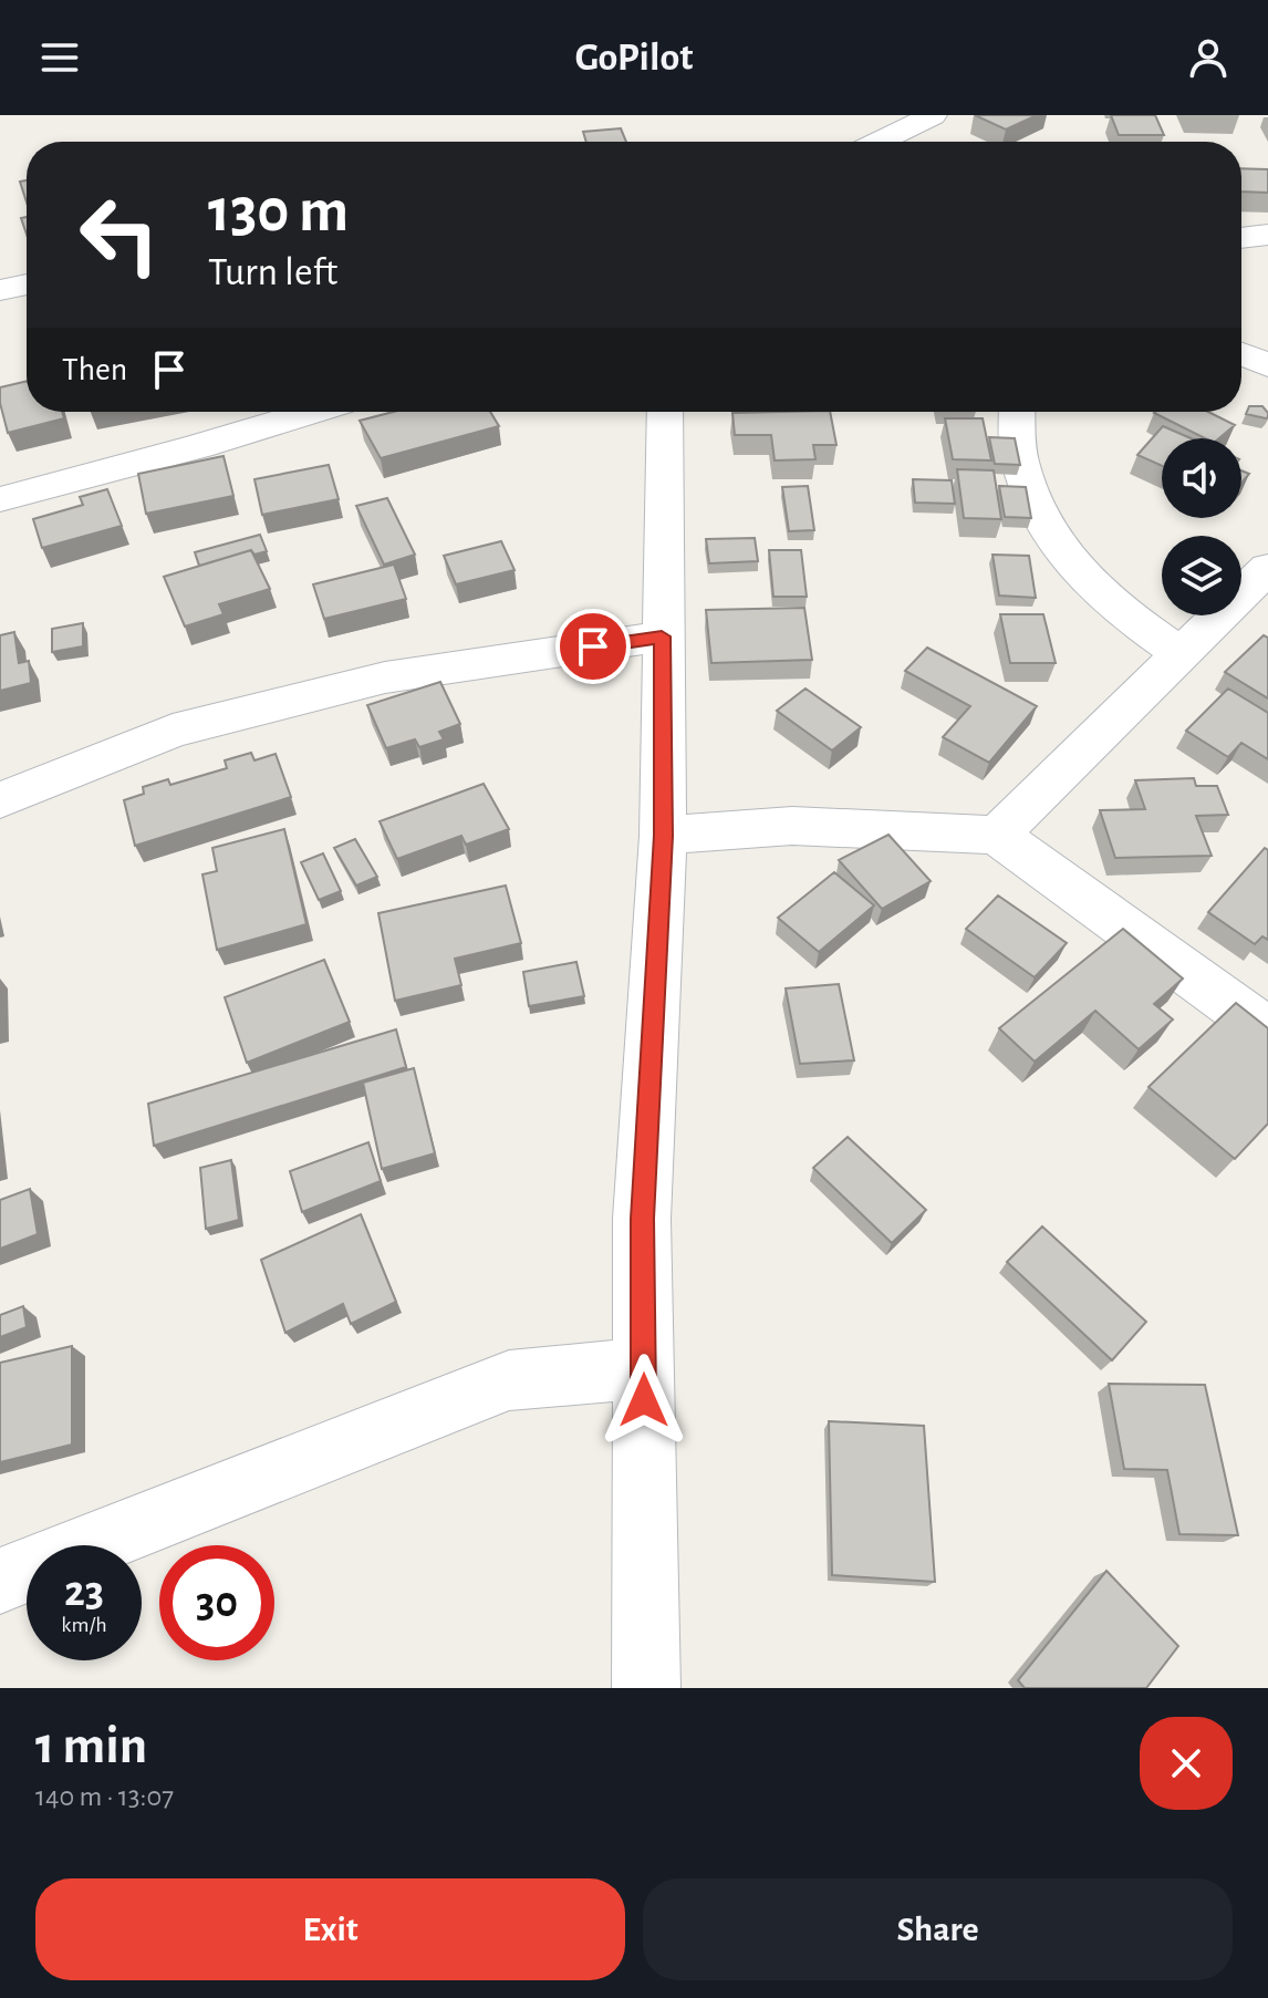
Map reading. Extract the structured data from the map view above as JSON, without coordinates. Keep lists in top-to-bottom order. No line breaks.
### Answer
{"page":{"header":"GoPilot","turn":["130 m","Turn left"],"then":"Then","speed":"23 km/h","limit":"30","heading":["1 min","140 m · 13:07"],"buttons":["Exit","Share"]}}
